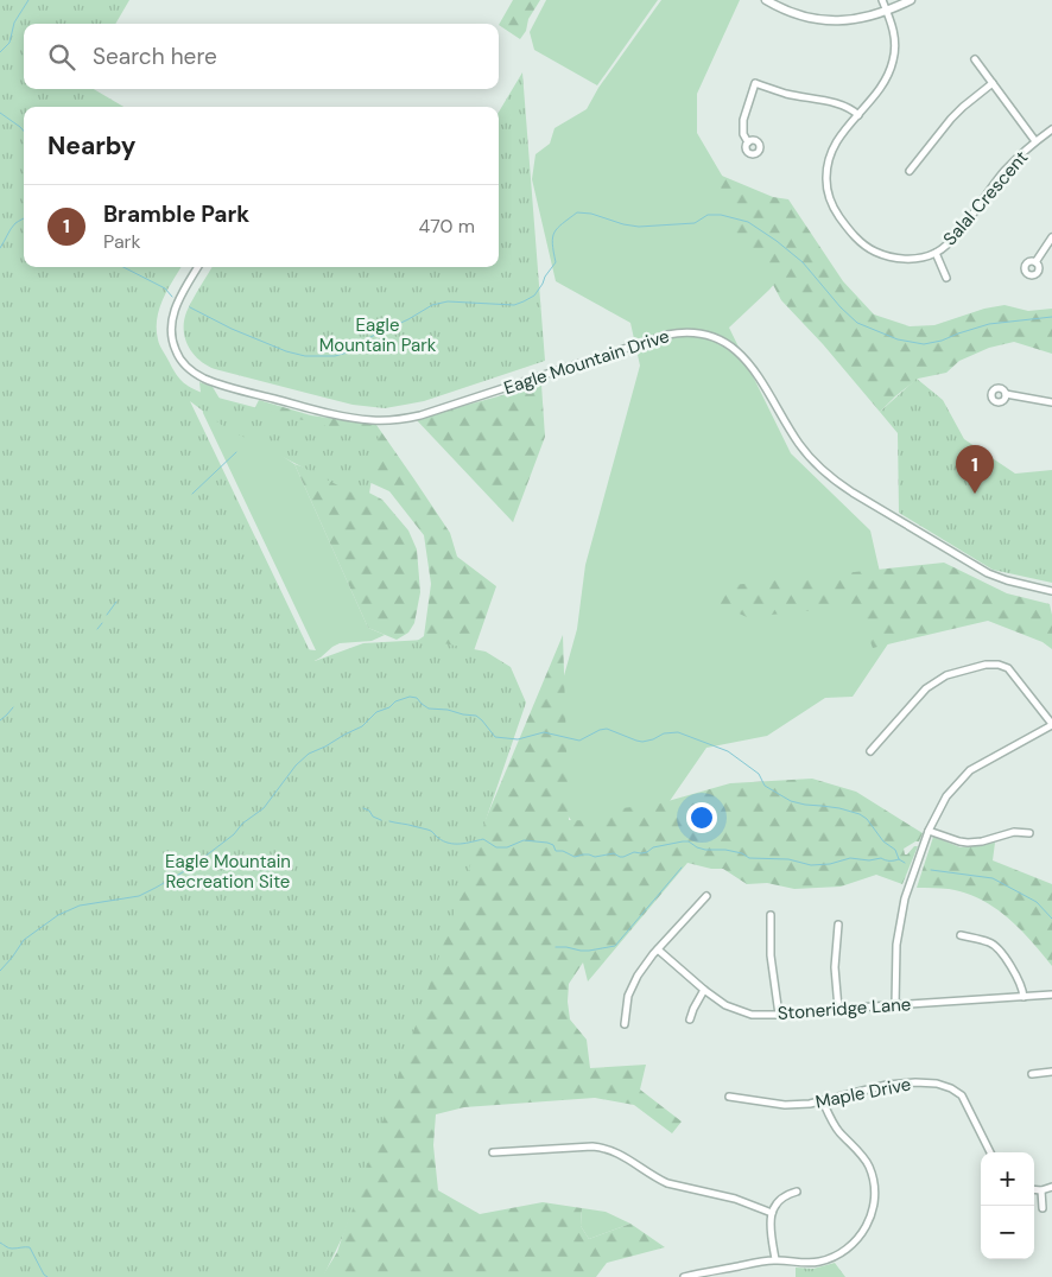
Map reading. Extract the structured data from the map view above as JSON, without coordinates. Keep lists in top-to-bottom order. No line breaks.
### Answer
{"streets":{"street":["Salal Crescent","Eagle Mountain Drive","Stoneridge Lane","Maple Drive"]},"parks":["Eagle Mountain Park","Eagle Mountain Recreation Site"],"page":{"search":"Search here","heading":"Nearby","list":[{"mark":"1","name":"Bramble Park","note":"Park","value":"470 m"}],"pins":"1","map_buttons":["+","−"]}}
